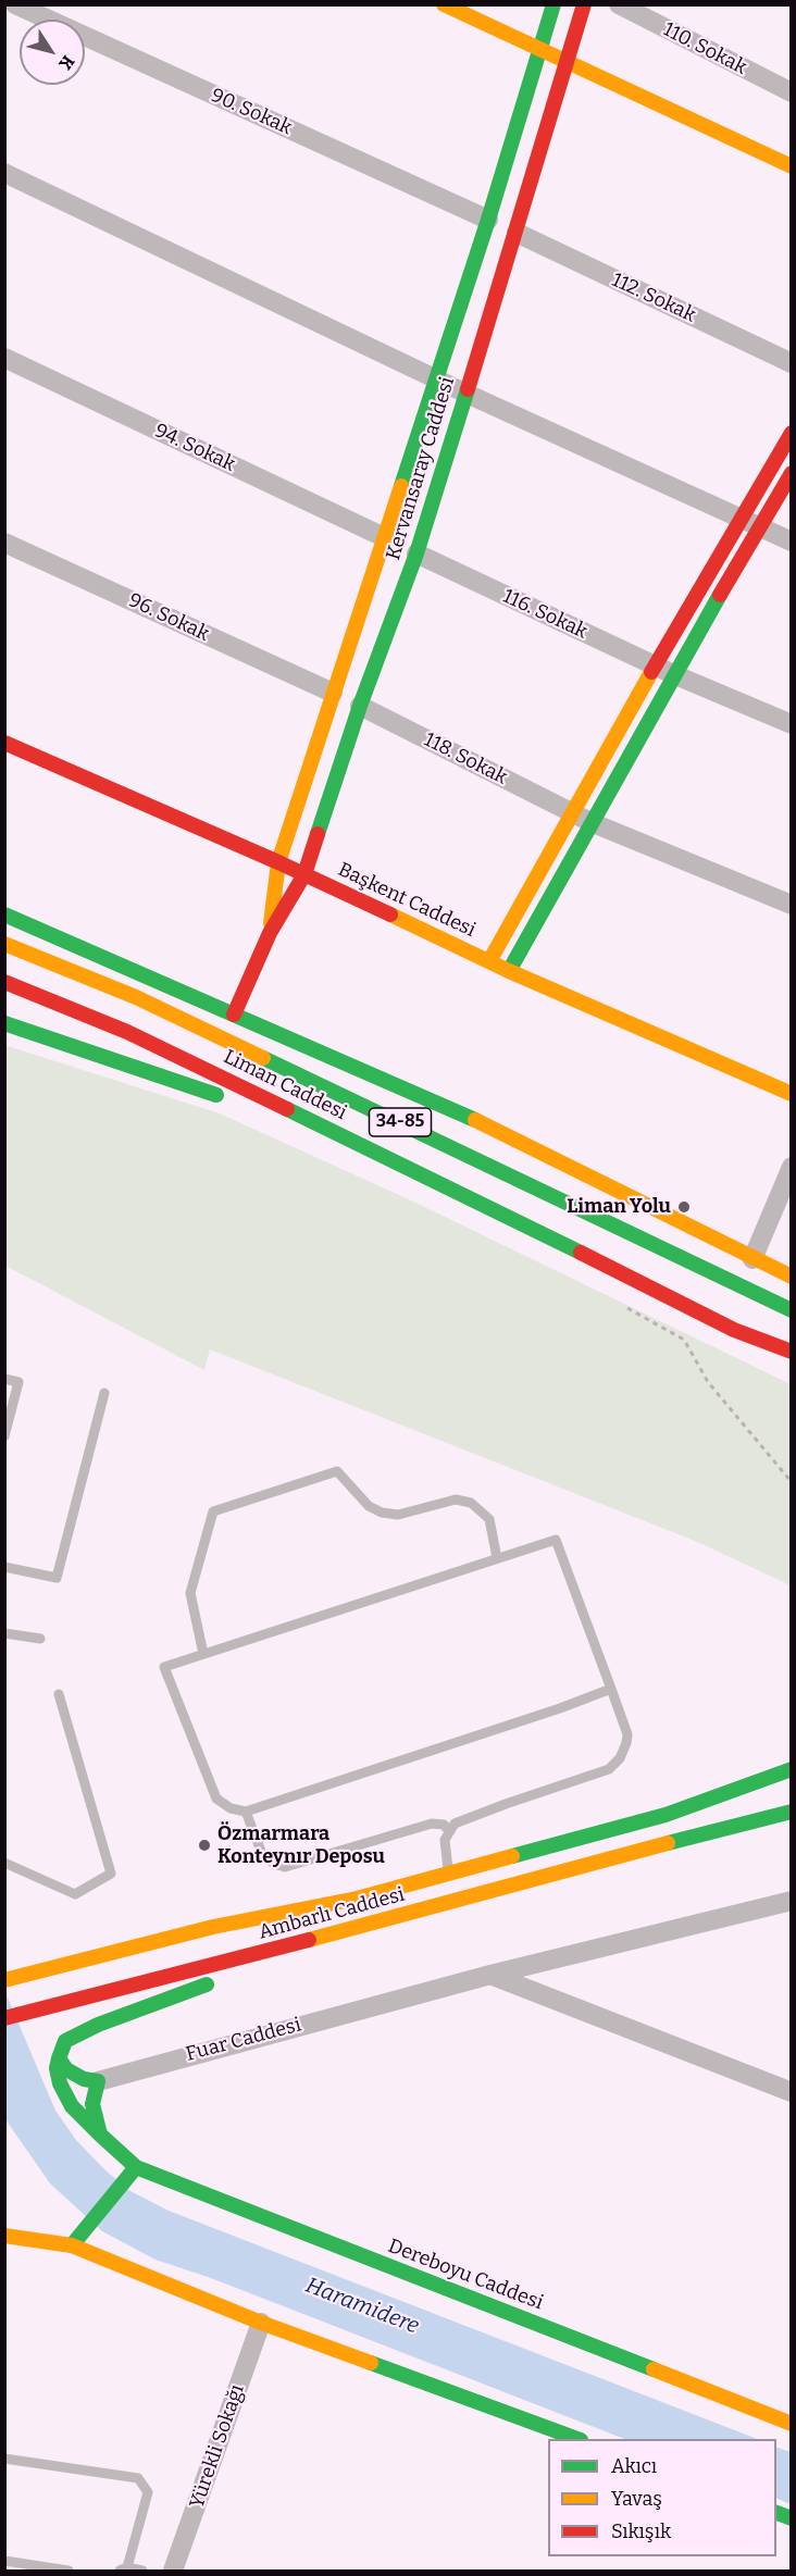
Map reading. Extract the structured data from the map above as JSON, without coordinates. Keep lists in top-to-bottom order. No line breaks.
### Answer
{"streets":{"main road":["Kervansaray Caddesi","Başkent Caddesi","Liman Caddesi","34-85","Ambarlı Caddesi","Dereboyu Caddesi"],"street":["110. Sokak","90. Sokak","112. Sokak","94. Sokak","116. Sokak","96. Sokak","118. Sokak","Fuar Caddesi","Yürekli Sokağı"]},"crossings":[["90. Sokak","Kervansaray Caddesi"],["112. Sokak","Kervansaray Caddesi"],["94. Sokak","Kervansaray Caddesi"],["Kervansaray Caddesi","116. Sokak"],["Kervansaray Caddesi","96. Sokak"],["Kervansaray Caddesi","118. Sokak"],["Kervansaray Caddesi","Başkent Caddesi"]],"water":["Haramidere"],"places":["Liman Yolu","Özmarmara Konteynır Deposu"],"legend":["Akıcı","Yavaş","Sıkışık"],"north":"bottom right"}
